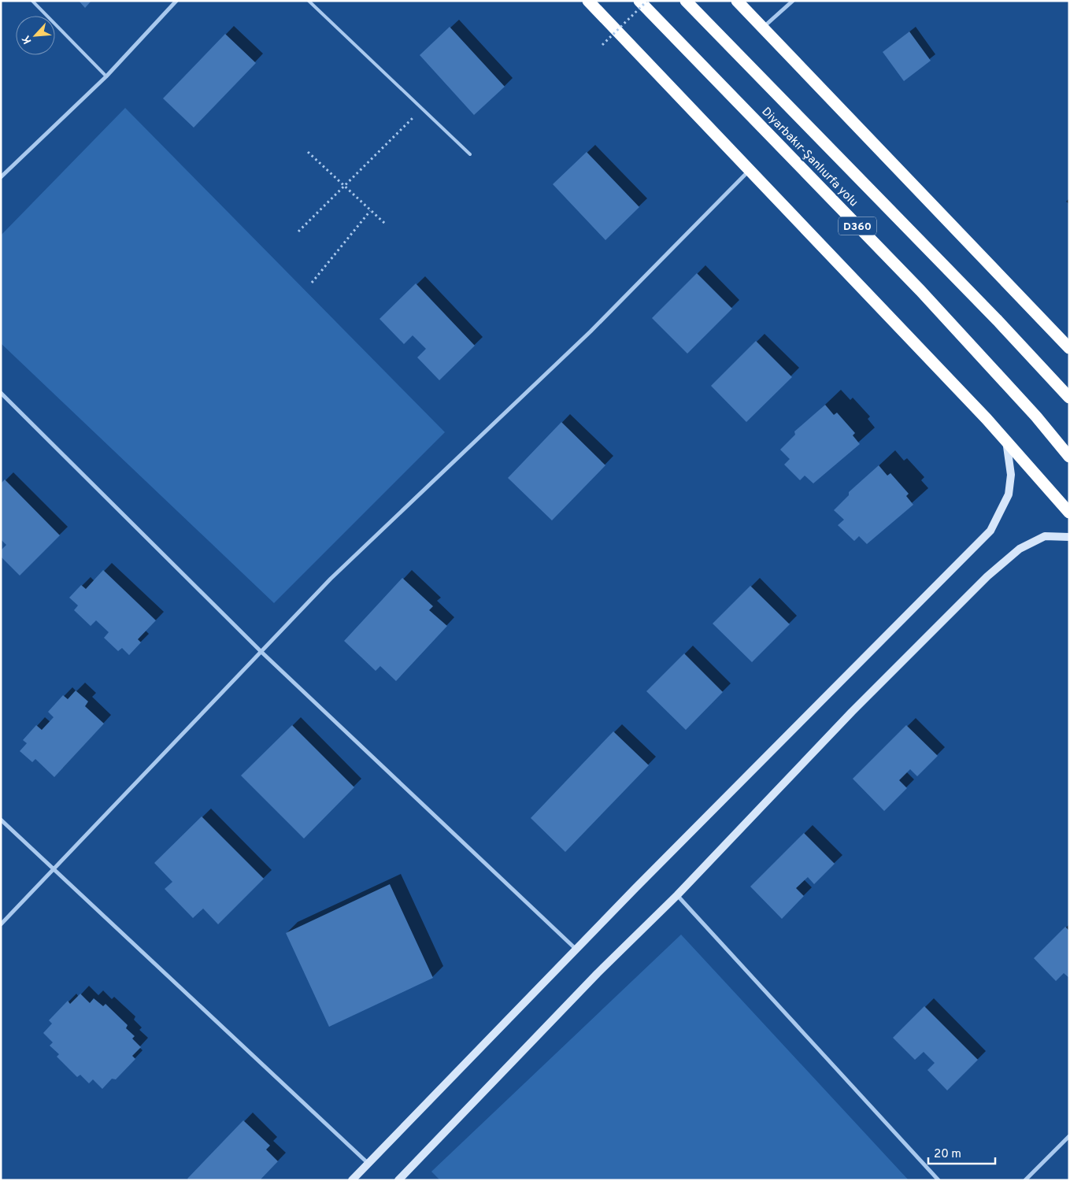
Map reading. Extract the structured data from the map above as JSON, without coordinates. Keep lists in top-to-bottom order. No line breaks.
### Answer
{"streets":{"highway":["Diyarbakır-Şanlıurfa yolu","D360"]},"scale_bar":"20 m","north":"bottom left"}
